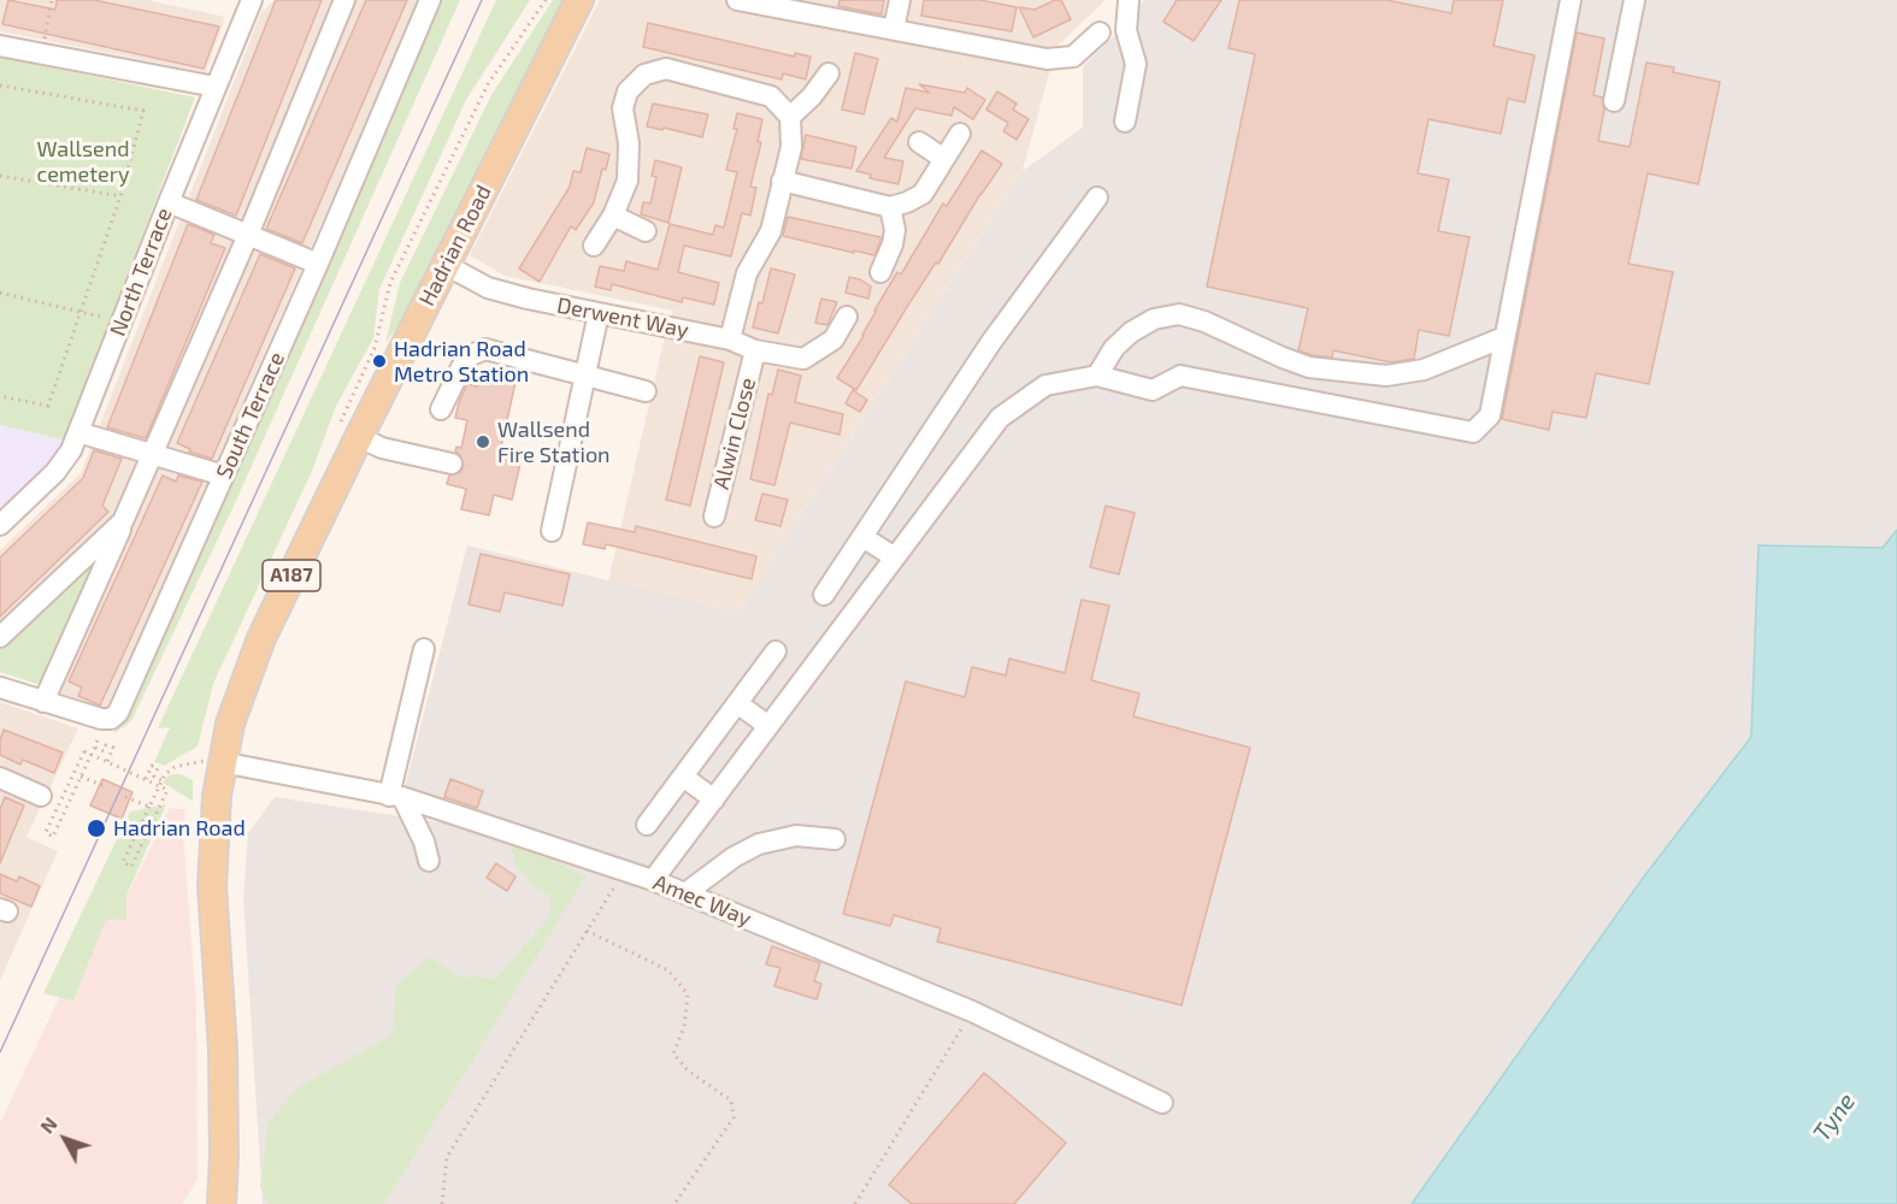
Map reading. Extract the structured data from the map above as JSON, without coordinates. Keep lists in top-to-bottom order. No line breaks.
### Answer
{"streets":{"main road":["Hadrian Road","A187"],"street":["North Terrace","Derwent Way","South Terrace","Alwin Close","Amec Way"]},"crossings":[["Hadrian Road","Derwent Way"],["Hadrian Road","Amec Way"],["Derwent Way","Alwin Close"]],"water":["Tyne"],"parks":["Wallsend cemetery"],"places":["Hadrian Road Metro Station","Wallsend Fire Station","Hadrian Road"],"north":"top left"}
